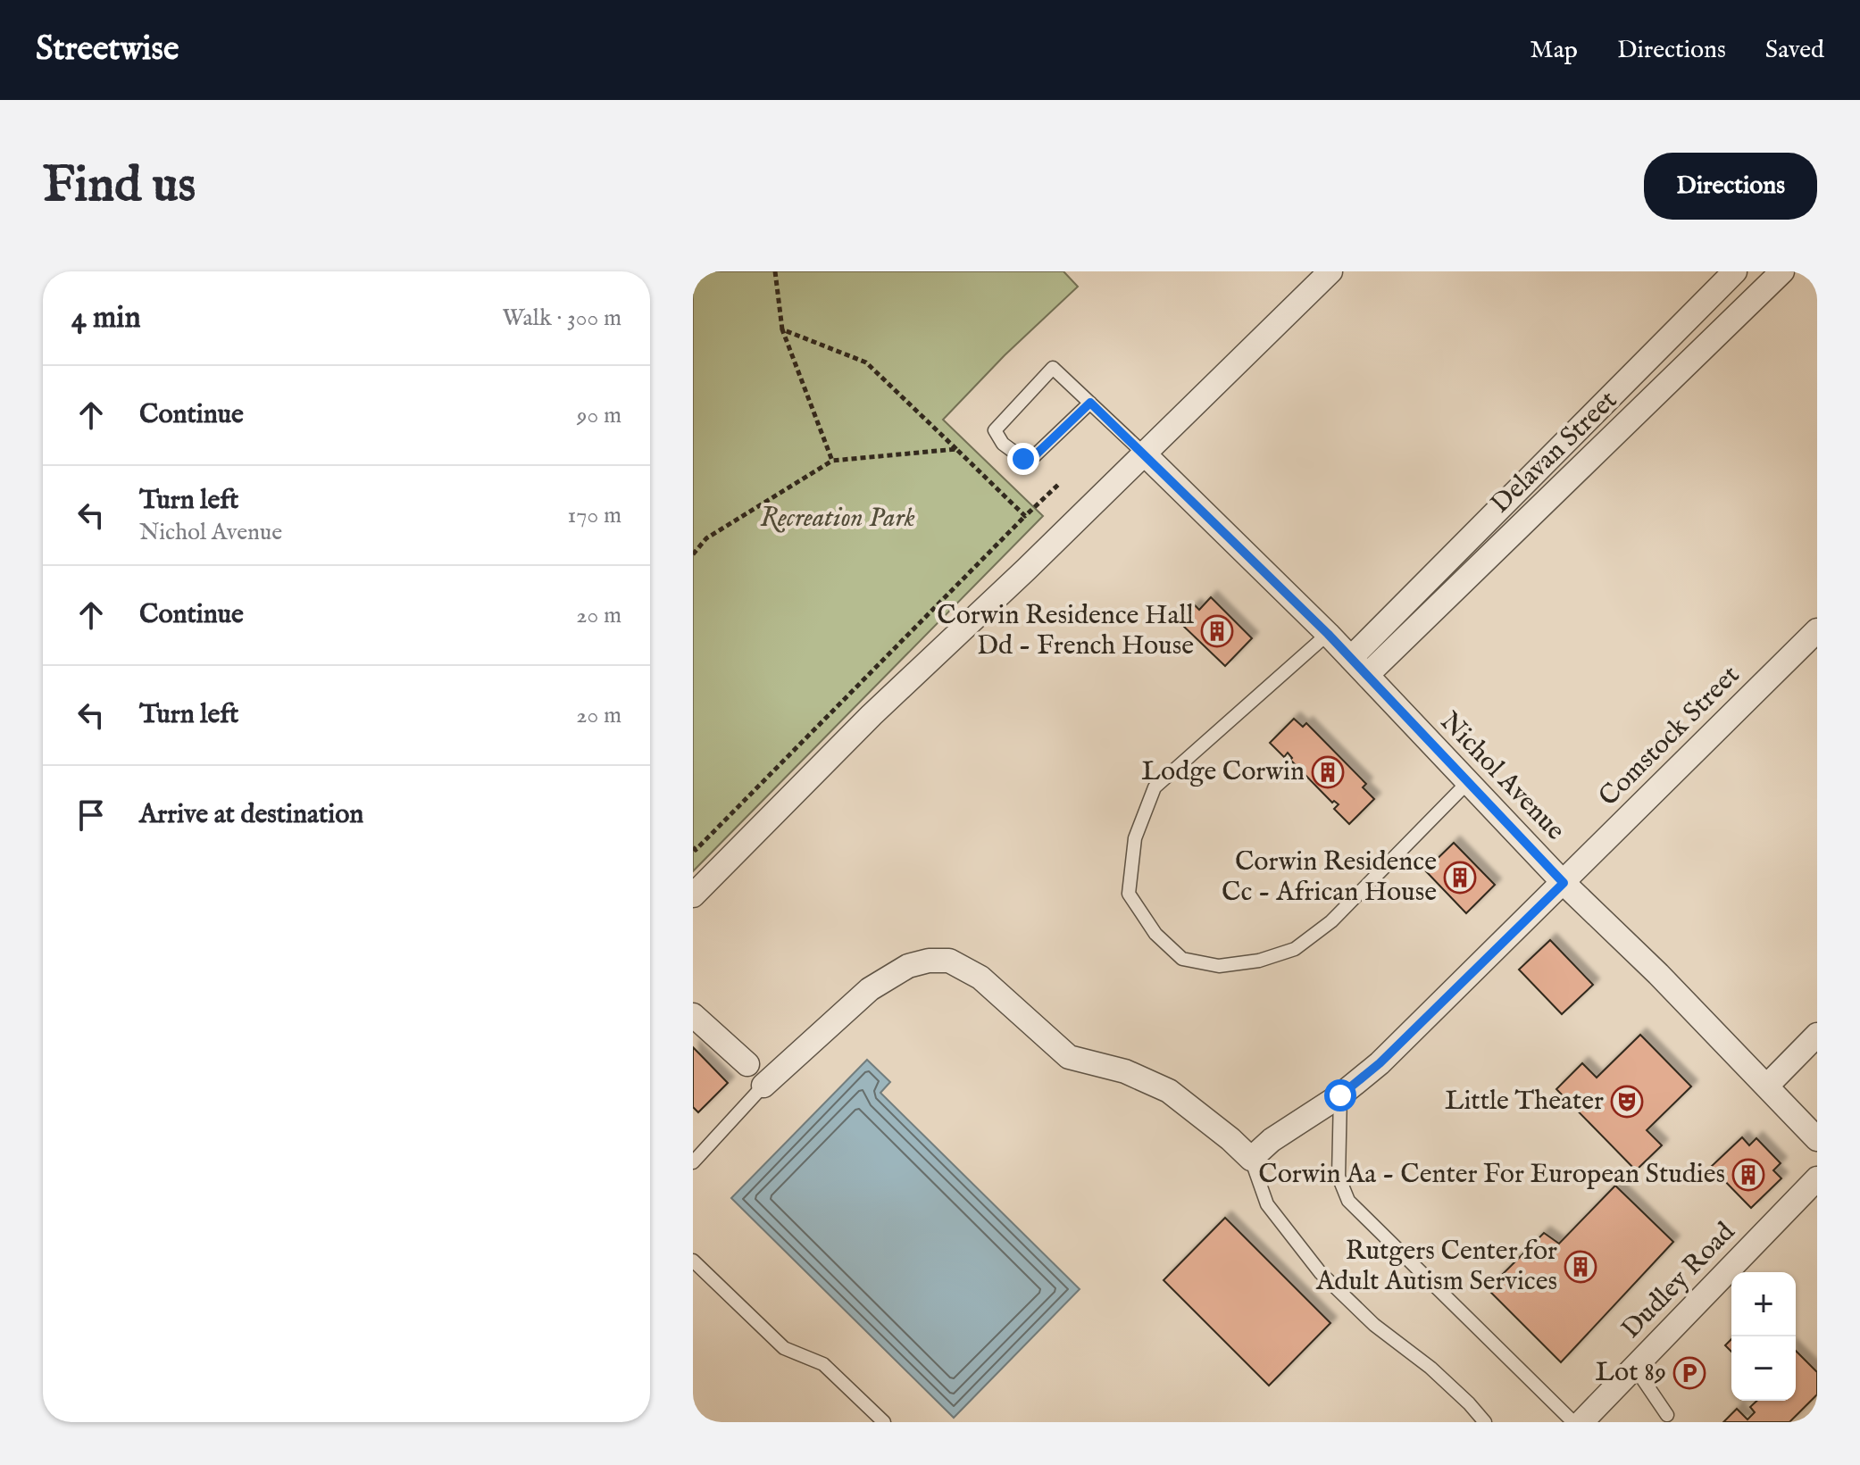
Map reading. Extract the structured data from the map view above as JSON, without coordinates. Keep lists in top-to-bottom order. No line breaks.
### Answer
{"streets":{"street":["Delavan Street","Comstock Street","Nichol Avenue","Dudley Road"]},"crossings":[["Delavan Street","Nichol Avenue"],["Comstock Street","Nichol Avenue"]],"parks":["Recreation Park"],"places":{"building":["Corwin Residence Hall Dd - French House","Lodge Corwin","Corwin Residence Cc - African House","Corwin Aa - Center For European Studies","Rutgers Center for Adult Autism Services"],"theatre":["Little Theater"],"parking":["Lot 89"]},"page":{"header":"Streetwise","nav":["Map","Directions","Saved"],"buttons":"Directions","title":"Find us","heading":["4 min","Walk · 300 m"],"list":[["Continue","90 m"],["Turn left","Nichol Avenue","170 m"],["Continue","20 m"],["Turn left","20 m"],"Arrive at destination"],"map_buttons":["+","−"]}}
